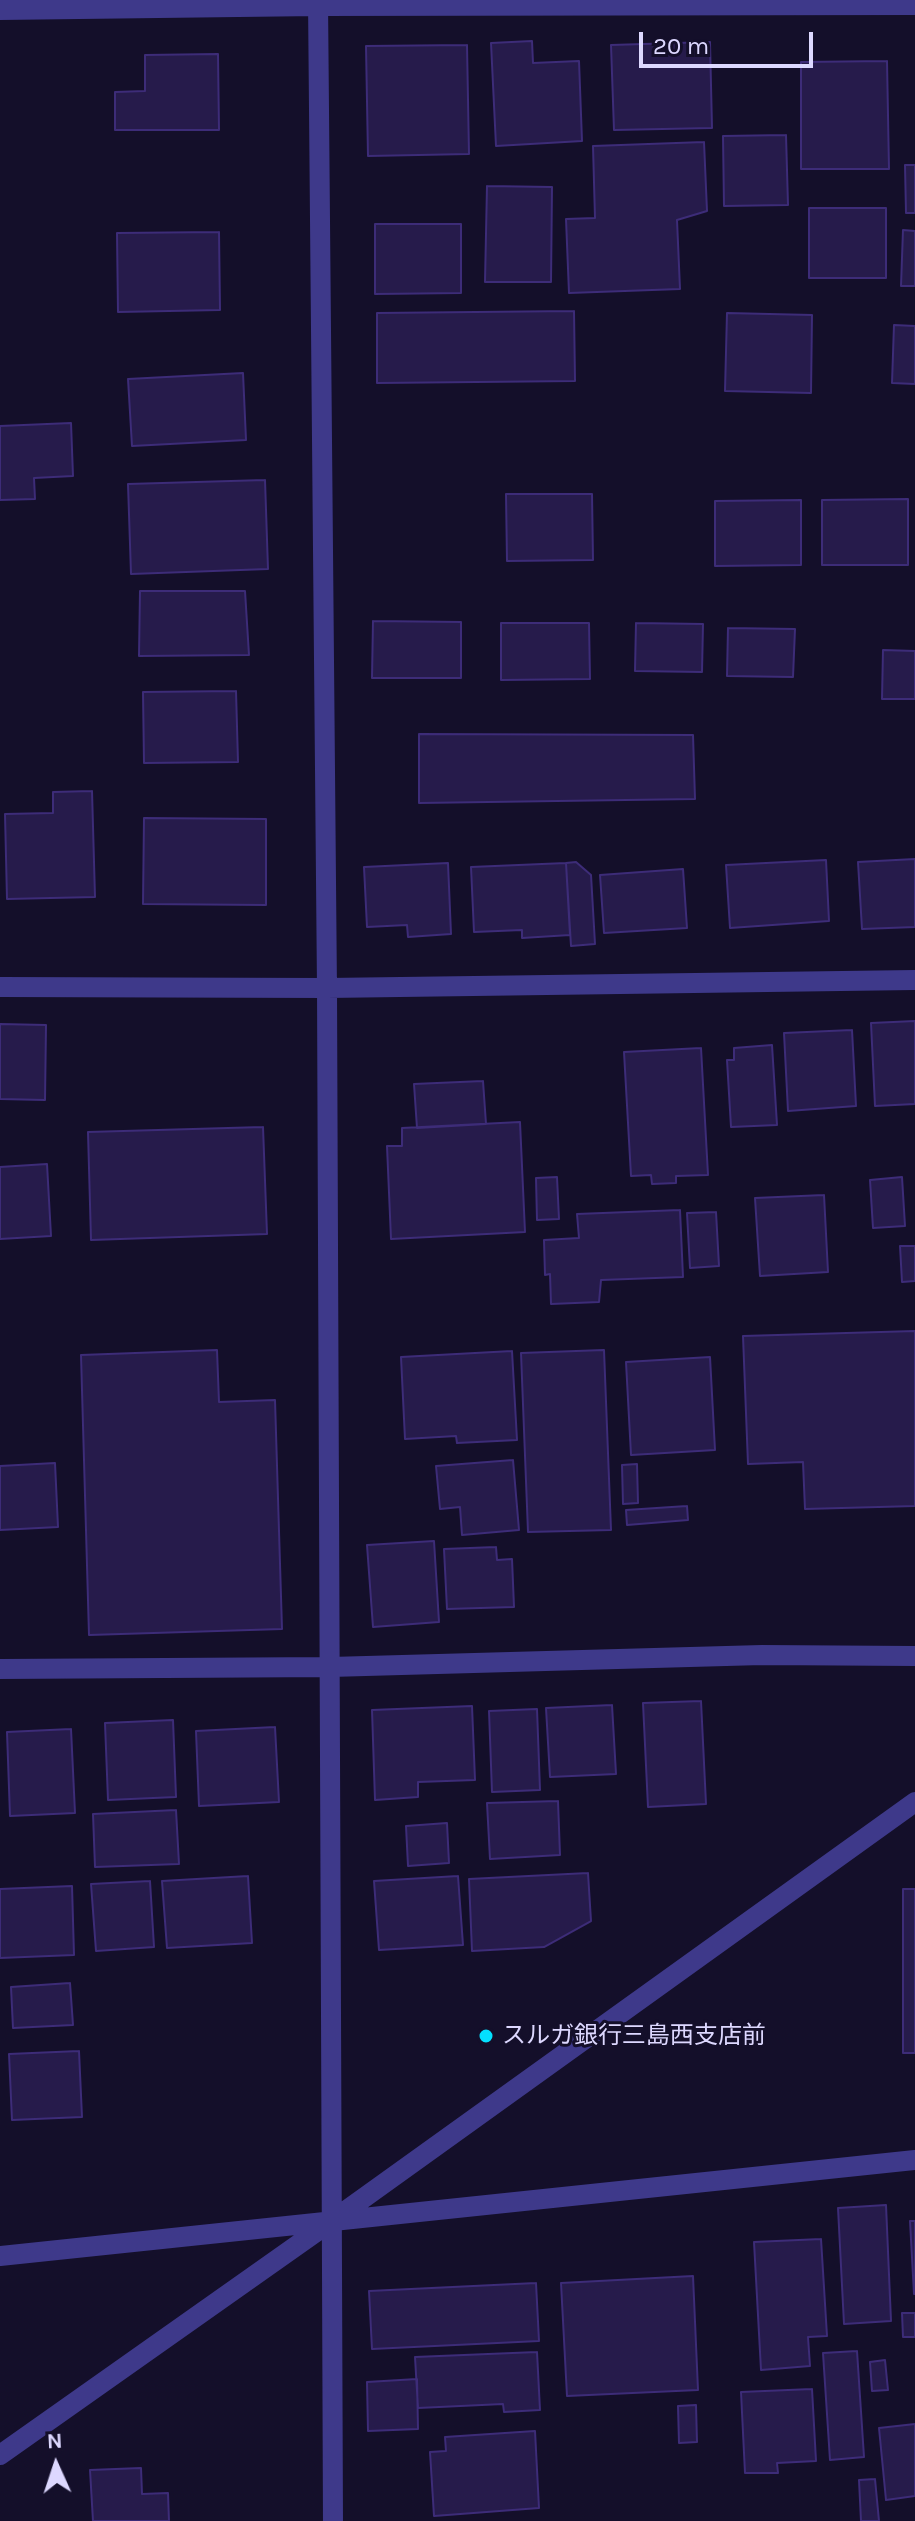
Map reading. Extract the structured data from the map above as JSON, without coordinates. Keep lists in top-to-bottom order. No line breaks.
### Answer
{"places":["スルガ銀行三島西支店前"],"scale_bar":"20 m","north":"top"}
